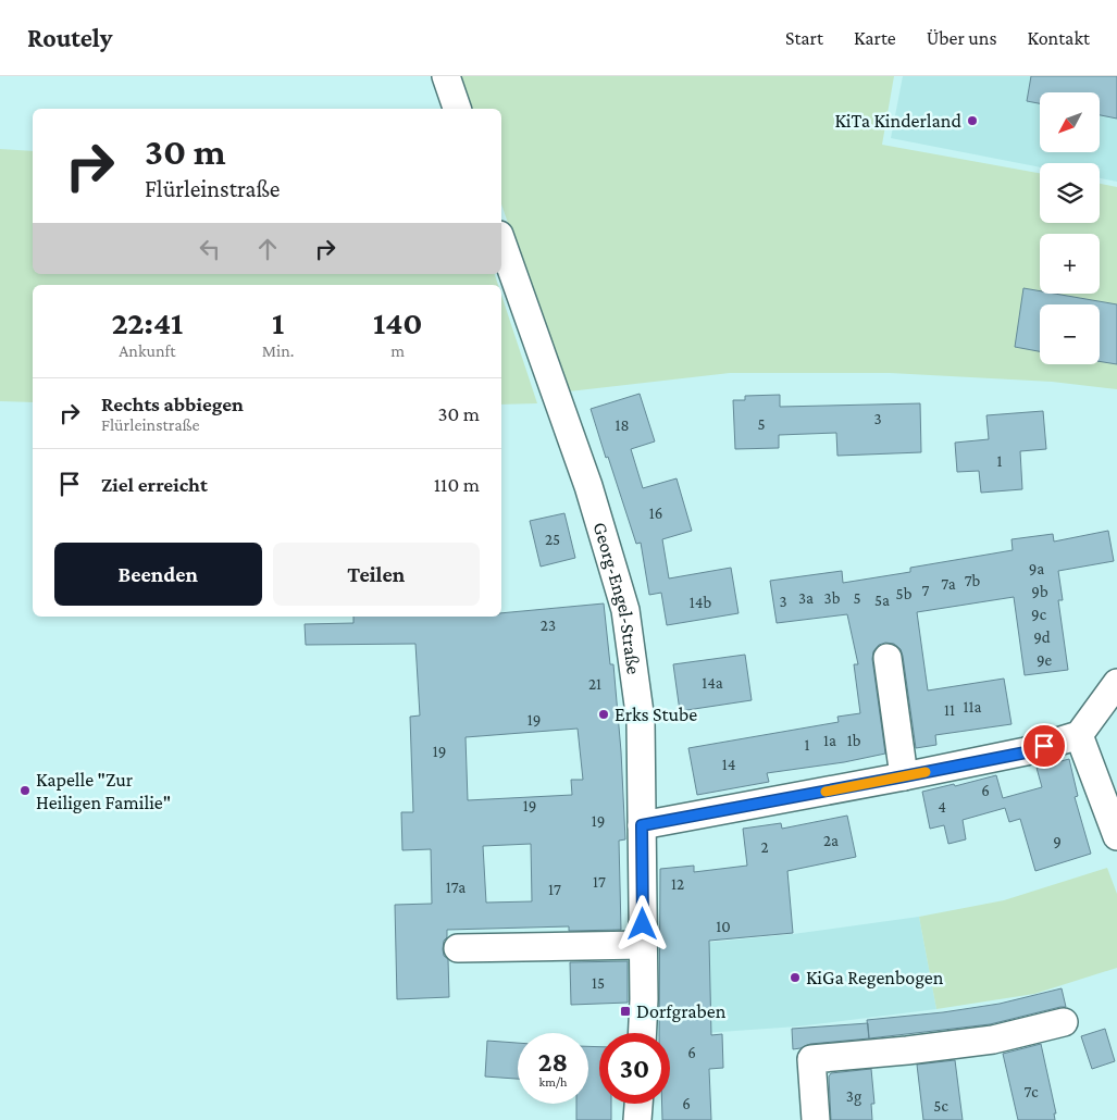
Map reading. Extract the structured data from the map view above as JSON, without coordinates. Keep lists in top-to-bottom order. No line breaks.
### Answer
{"streets":{"street":["Georg-Engel-Straße"]},"places":{"other":["KiTa Kinderland","Erks Stube","Kapelle \"Zur Heiligen Familie\"","KiGa Regenbogen"],"transit":["Dorfgraben"]},"house_numbers":["3","5","18","1","16","25","9a","7b","7a","7","9b","5b","3a","3b","5","5a","3","14b","9c","23","9d","9e","14a","21","11a","11","19","1a","1b","1","19","14","6","19","4","19","2a","9","2","17","12","17a","17","10","15","6","7c","3g","6","5c"],"north":"bottom left","page":{"header":"Routely","nav":["Start","Karte","Über uns","Kontakt"],"map_buttons":["+","−"],"turn":["30 m","Flürleinstraße"],"eta":["22:41","Ankunft","1","Min.","140","m"],"list":[{"name":"Rechts abbiegen","note":"Flürleinstraße","value":"30 m"},{"name":"Ziel erreicht","value":"110 m"}],"buttons":["Beenden","Teilen"],"speed":"28 km/h","limit":"30"}}
